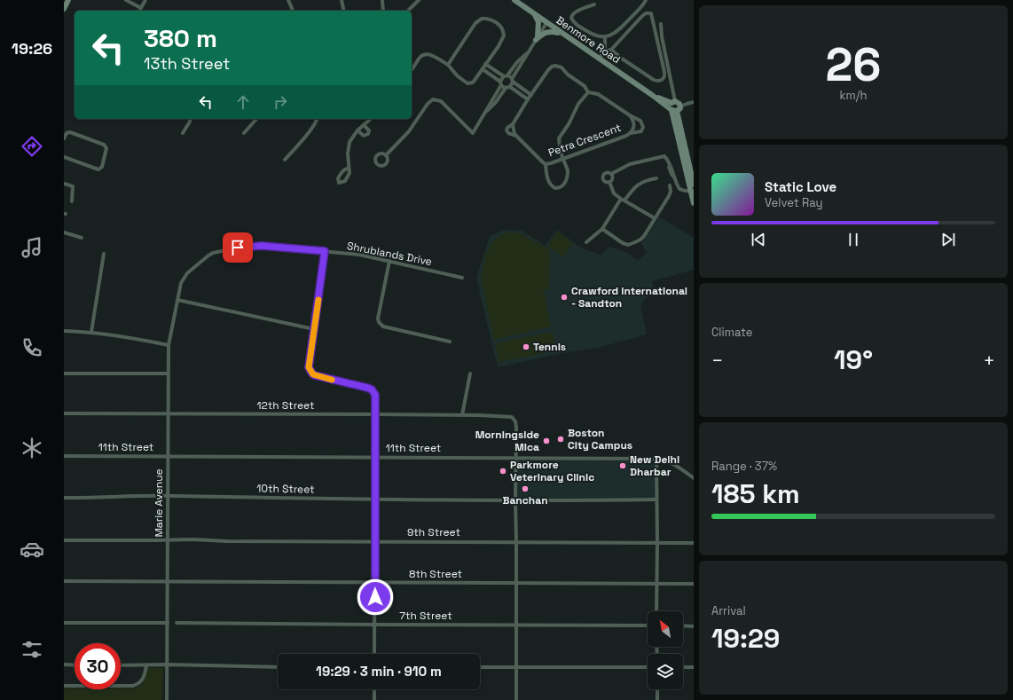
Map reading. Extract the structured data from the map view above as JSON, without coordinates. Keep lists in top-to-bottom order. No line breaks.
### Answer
{"streets":{"street":["Benmore Road","Petra Crescent","Shrublands Drive","12th Street","11th Street","10th Street","Marie Avenue","9th Street","8th Street","7th Street"]},"crossings":[["Shrublands Drive","Marie Avenue"],["12th Street","11th Street"],["12th Street","Marie Avenue"],["11th Street","Marie Avenue"],["10th Street","Marie Avenue"],["Marie Avenue","9th Street"],["Marie Avenue","8th Street"]],"places":["Crawford International - Sandton","Tennis","Boston City Campus","Morningside Mica","New Delhi Dharbar","Parkmore Veterinary Clinic","Banchan"],"north":"top left","page":{"tabs":"19:26","tile":[["26","km/h"],"Climate",["Range · 37%","185 km"],["Arrival","19:29"]],"turn":["380 m","13th Street"],"song":["Static Love","Velvet Ray"],"heat":["−","19°","+"],"limit":"30","trip":"19:29 · 3 min · 910 m"}}
